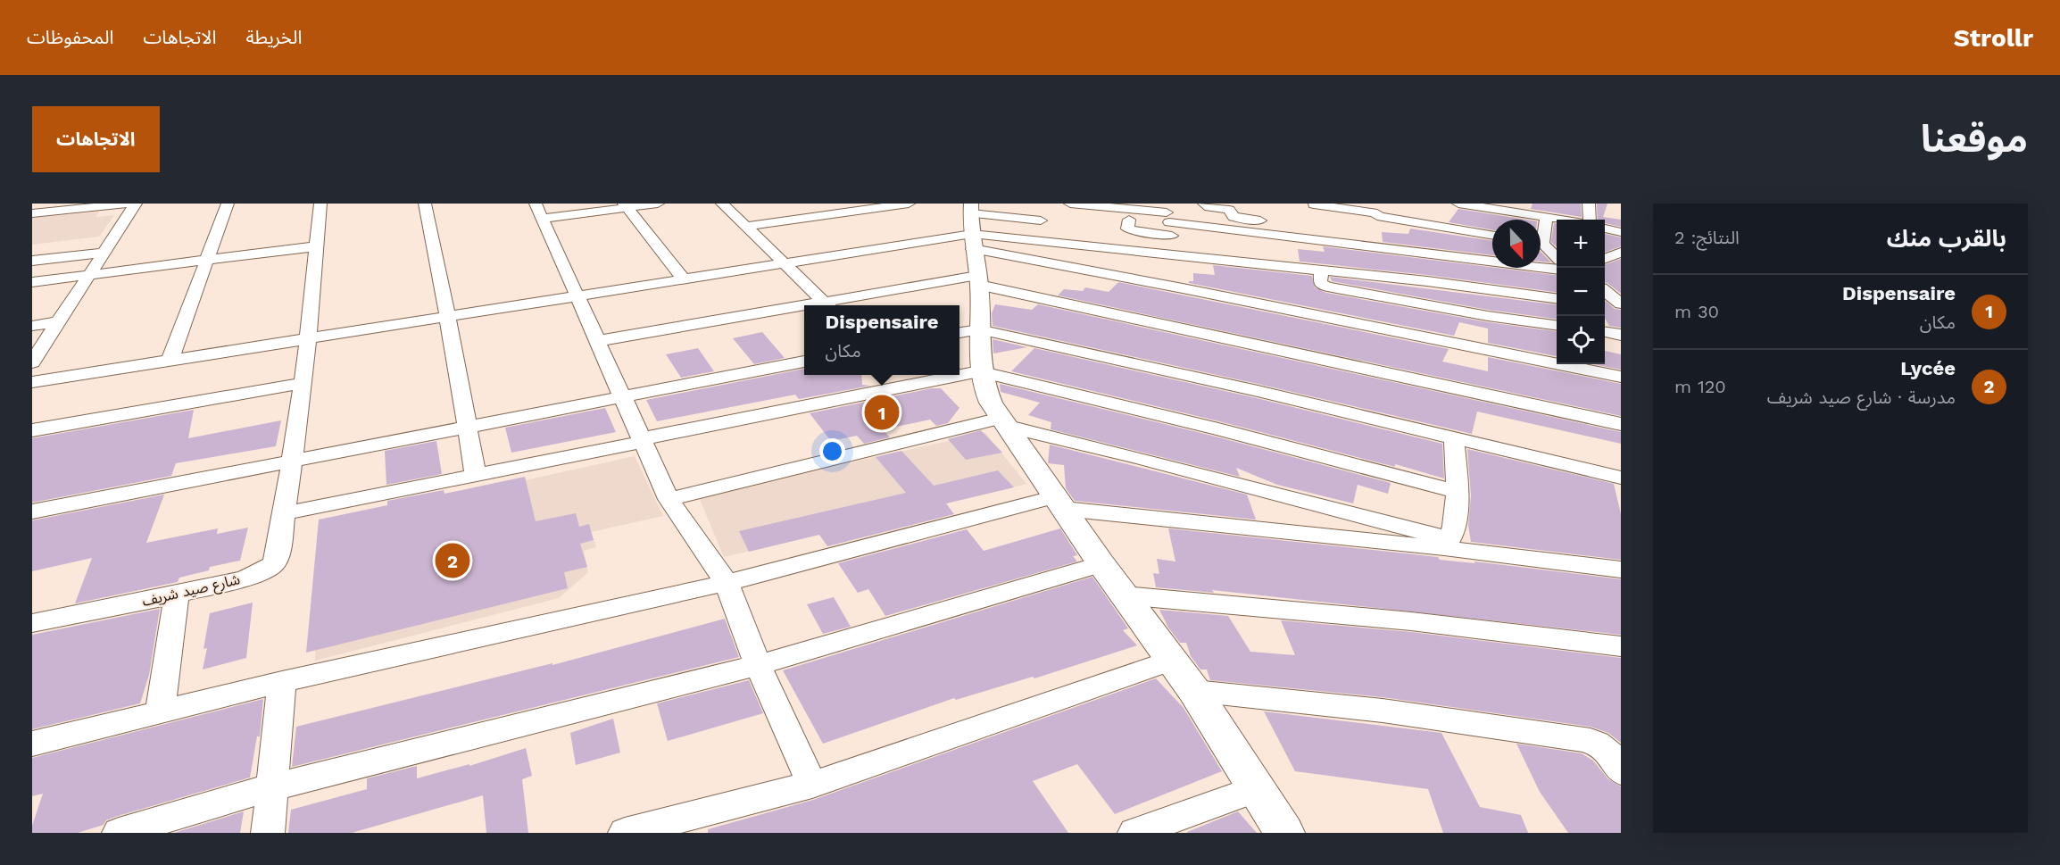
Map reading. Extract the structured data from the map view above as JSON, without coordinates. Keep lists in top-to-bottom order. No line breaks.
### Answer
{"streets":{"street":["شارع صيد شريف"]},"north":"bottom","page":{"header":"Strollr","nav":["الخريطة","الاتجاهات","المحفوظات"],"title":"موقعنا","buttons":"الاتجاهات","heading":["بالقرب منك","النتائج: 2"],"map_buttons":["+","−"],"list":[{"mark":"1","name":"Dispensaire","note":"مكان","value":"30 m"},{"mark":"2","name":"Lycée","note":"مدرسة · شارع صيد شريف","value":"120 m"}],"popup":["Dispensaire","مكان"],"pins":["1","2"]}}
